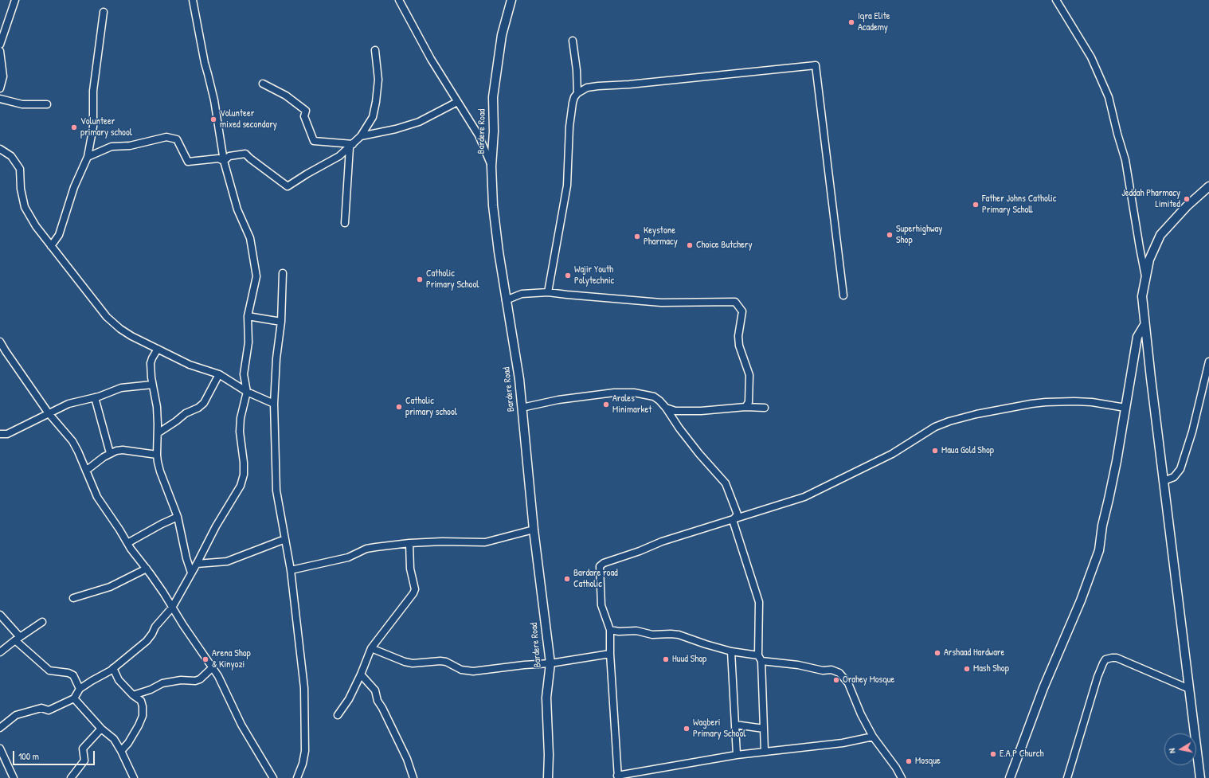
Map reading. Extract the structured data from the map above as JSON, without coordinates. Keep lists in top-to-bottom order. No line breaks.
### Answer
{"streets":{"street":["Bardere Road"]},"places":["Iqra Elite Academy","Volunteer mixed secondary","Volunteer primary school","Jeddah Pharmacy Limited","Father Johns Catholic Primary Scholl","Superhighway Shop","Keystone Pharmacy","Choice Butchery","Wajir Youth Polytechnic","Catholic Primary School","Arales Minimarket","Catholic primary school","Maua Gold Shop","Bardare road Catholic","Arshaad Hardware","Arena Shop & Kinyozi","Huud Shop","Mash Shop","Orahey Mosque","Wagberi Primary School","E.A.P Church","Mosque"],"scale_bar":"100 m","north":"left"}
